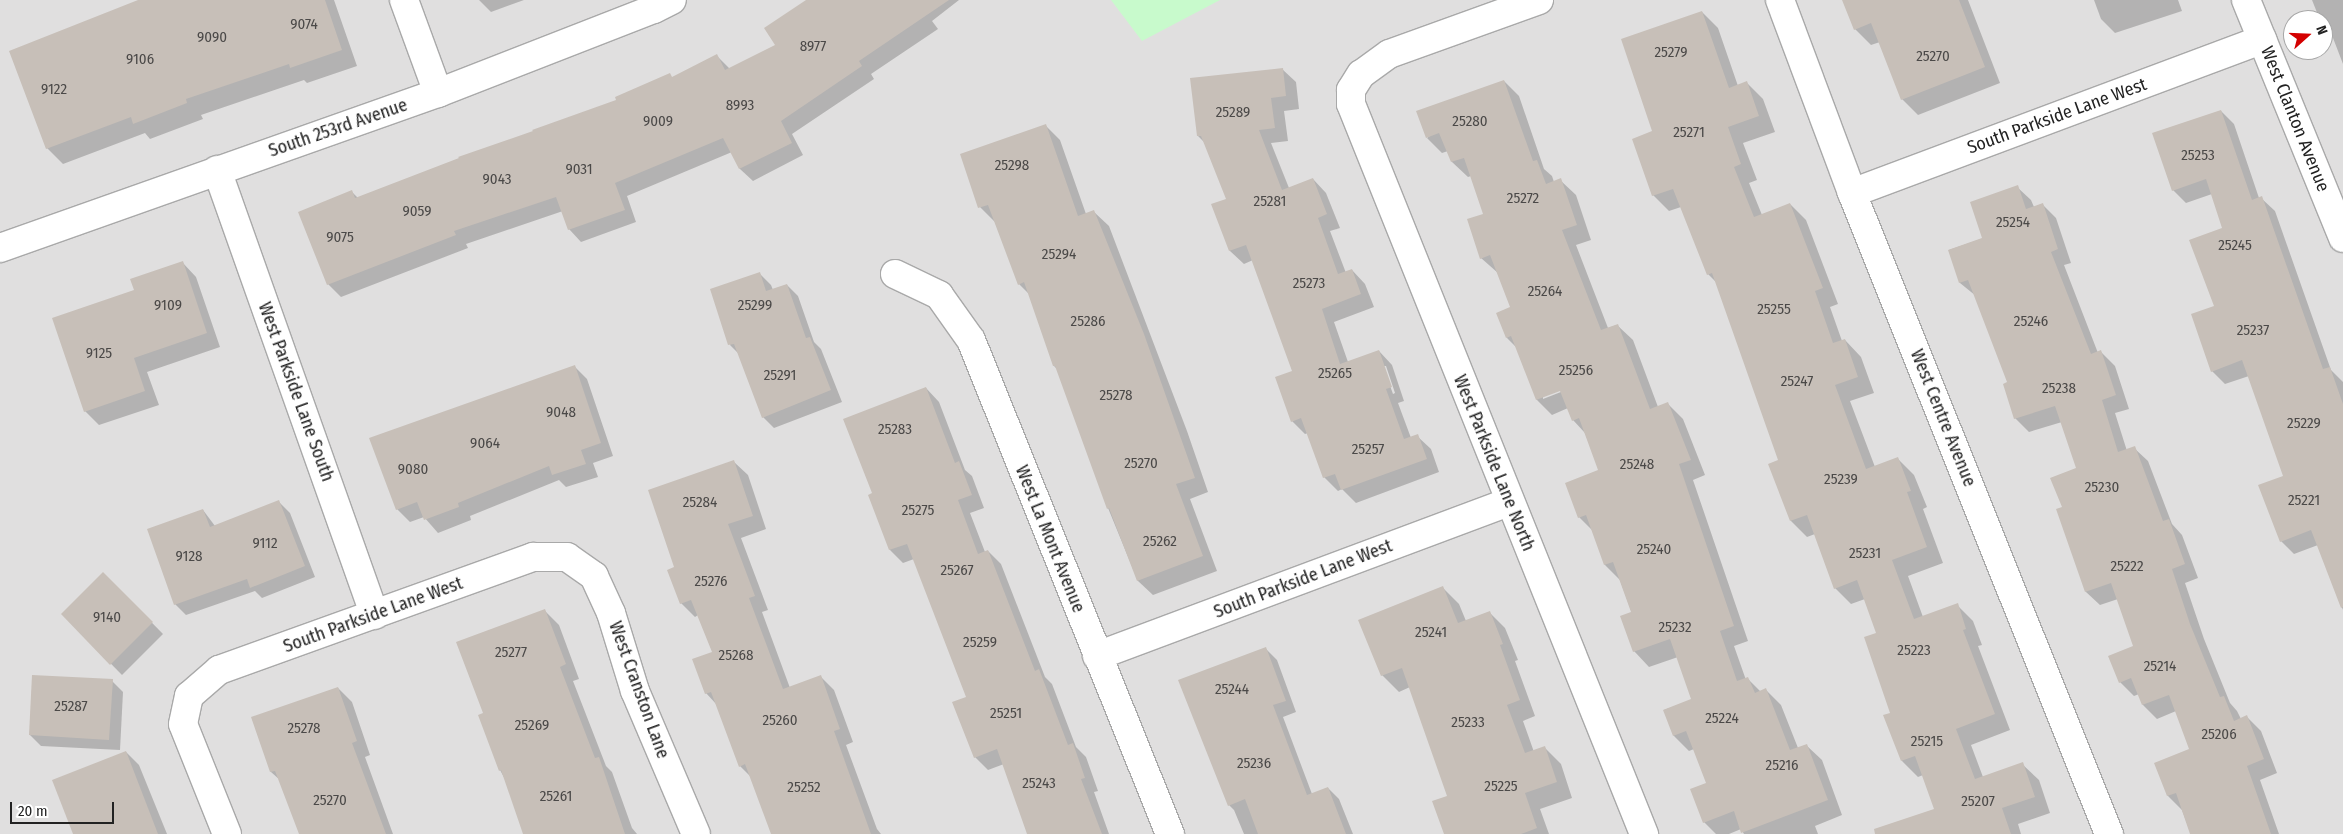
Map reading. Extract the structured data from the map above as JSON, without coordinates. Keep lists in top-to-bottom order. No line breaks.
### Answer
{"streets":{"street":["South Parkside Lane West","West Clanton Avenue","South 253rd Avenue","West Parkside Lane South","West Centre Avenue","West Parkside Lane North","West La Mont Avenue","West Cranston Lane"]},"crossings":[["South Parkside Lane West","West Clanton Avenue"],["South Parkside Lane West","West Parkside Lane South"],["South Parkside Lane West","West Centre Avenue"],["South Parkside Lane West","West Parkside Lane North"],["South Parkside Lane West","West La Mont Avenue"],["South Parkside Lane West","West Cranston Lane"],["South 253rd Avenue","West Parkside Lane South"]],"house_numbers":["9074","9090","8977","25279","25270","9106","9122","8993","25289","9009","25280","25271","25253","25298","9031","9043","25272","25281","9059","25254","9075","25245","25294","25273","25264","9109","25299","25255","25286","25246","25237","9125","25256","25265","25291","25247","25238","25278","9048","25229","25283","9064","25257","25270","25248","9080","25239","25230","25221","25284","25275","25262","9112","25240","25231","9128","25222","25267","25276","9140","25232","25241","25259","25223","25277","25268","25214","25244","25287","25251","25224","25260","25233","25269","25278","25206","25215","25236","25216","25243","25225","25252","25261","25270","25207"],"scale_bar":"20 m","north":"right"}
